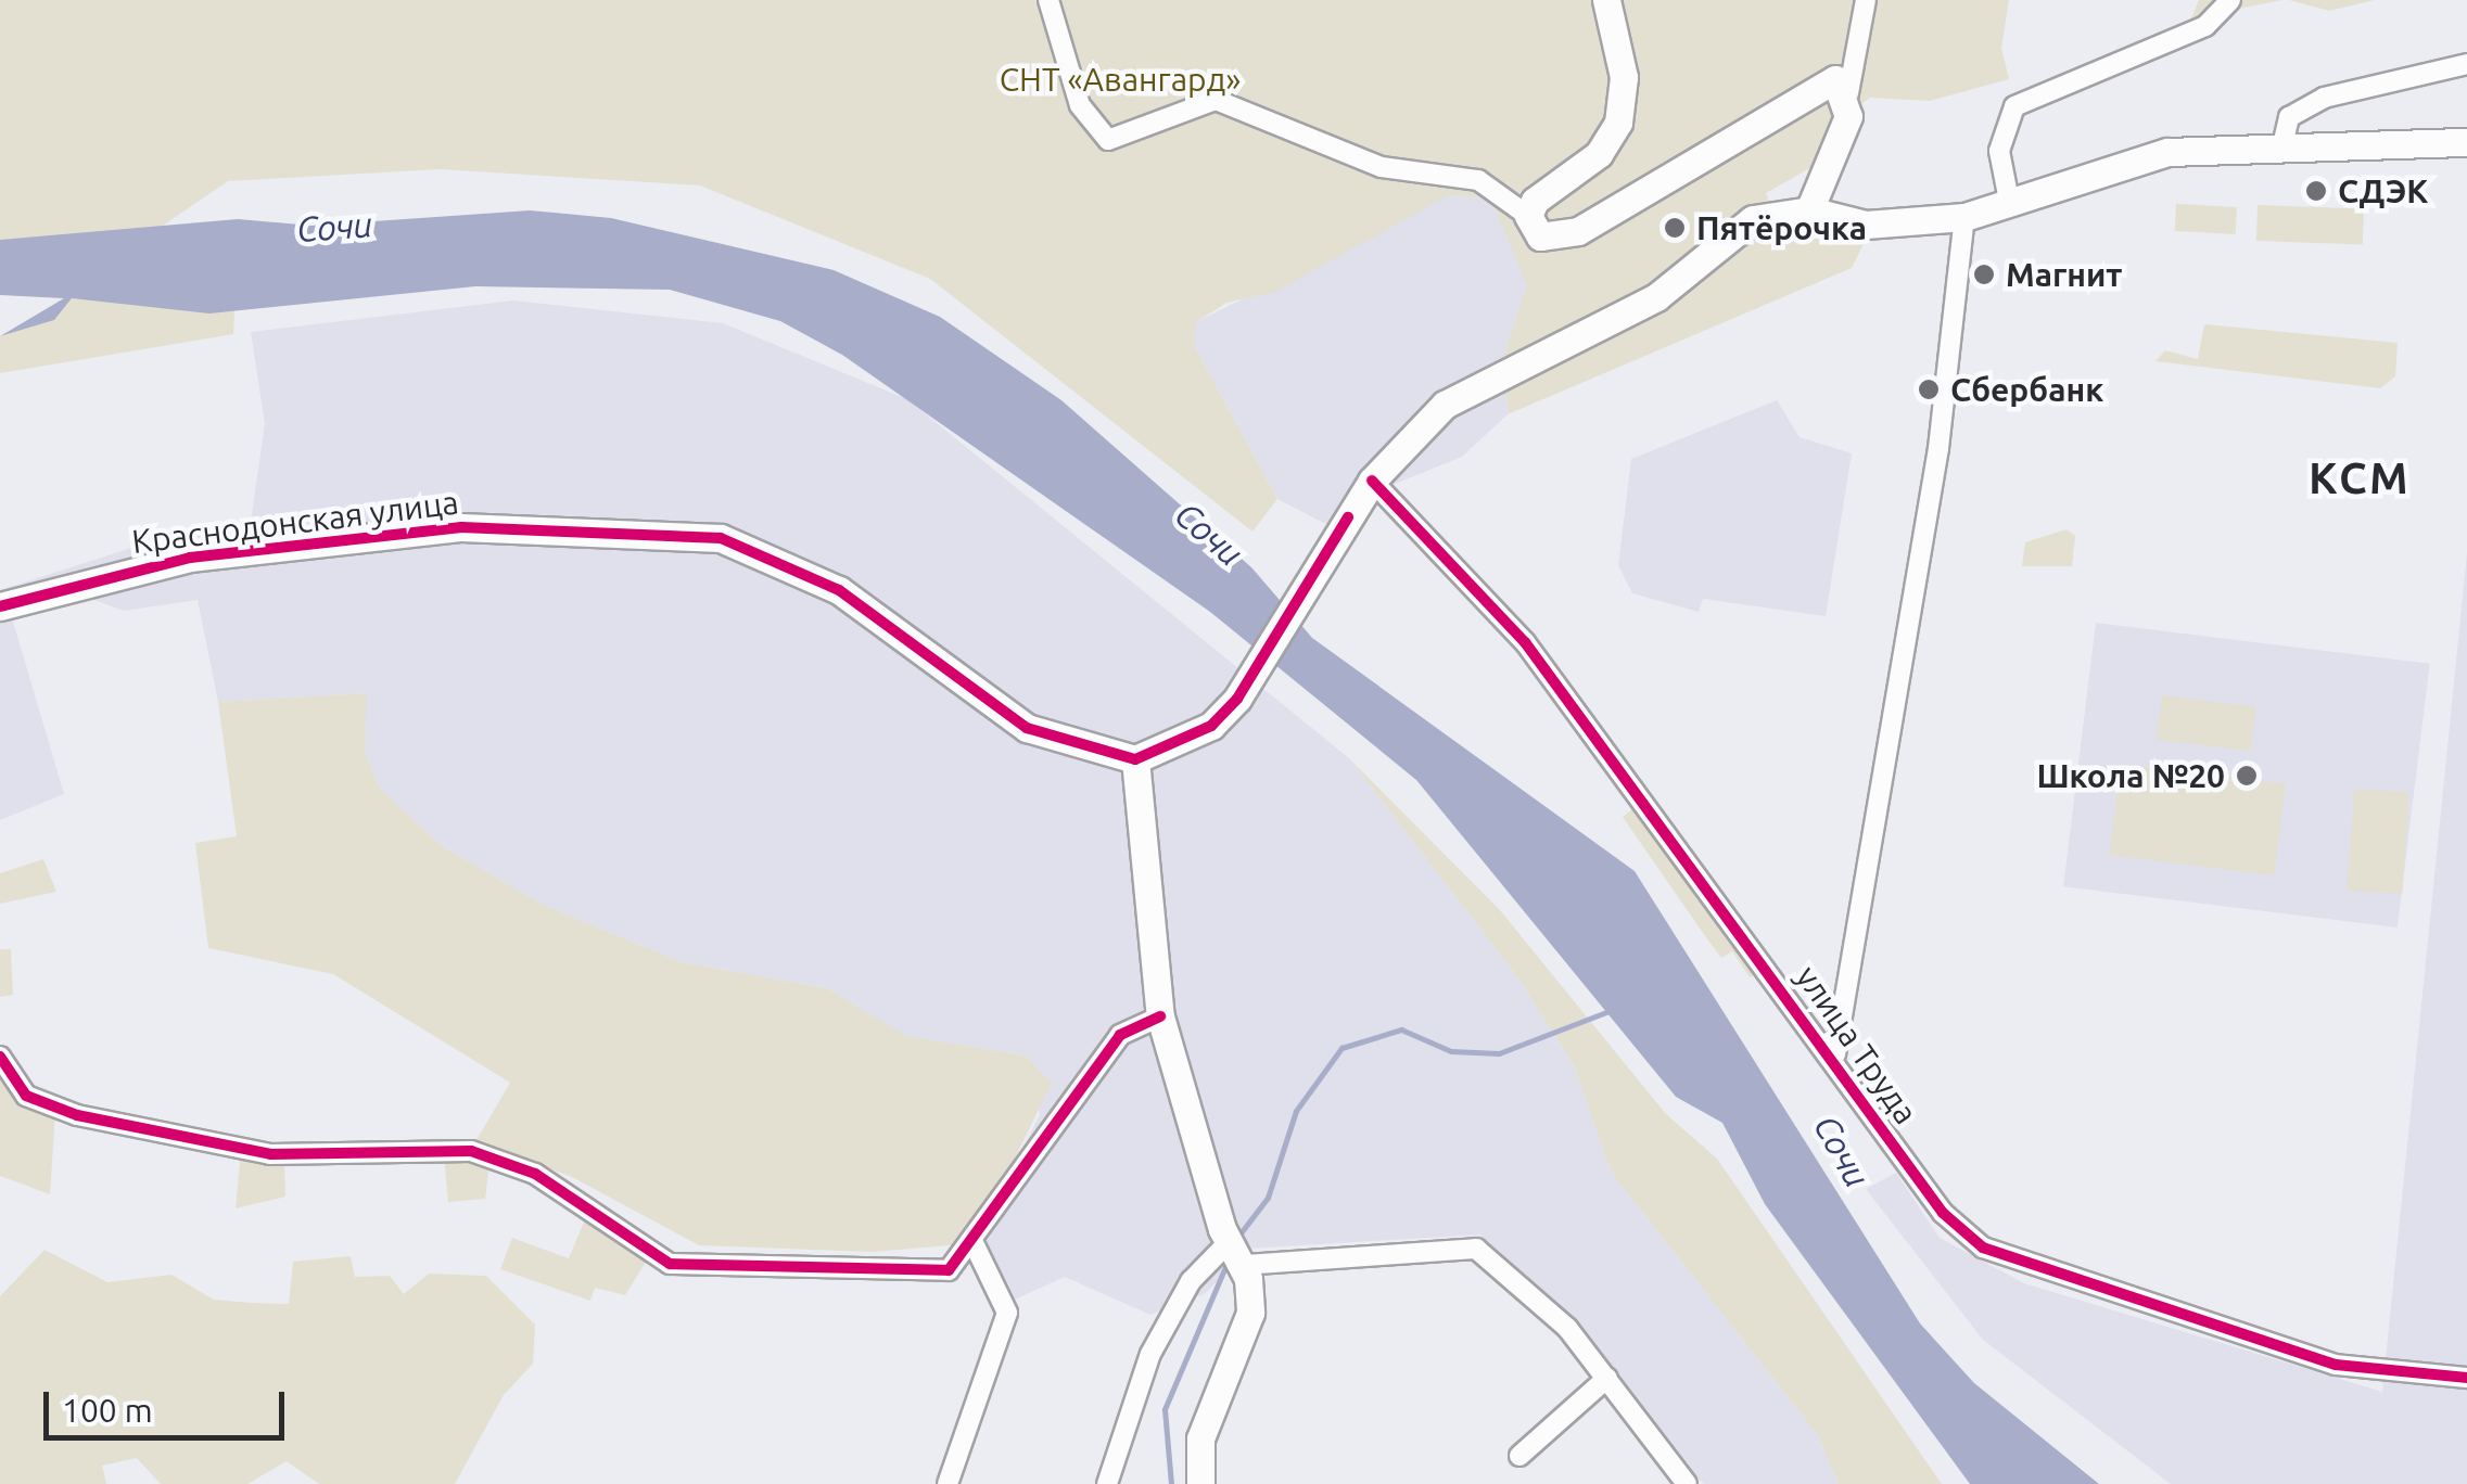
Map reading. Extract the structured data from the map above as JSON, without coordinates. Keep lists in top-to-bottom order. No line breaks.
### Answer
{"streets":{"street":["Краснодонская улица","улица Труда"]},"districts":["КСМ"],"water":["Сочи"],"parks":["СНТ «Авангард»"],"places":["СДЭК","Пятёрочка","Магнит","Сбербанк","Школа №20"],"scale_bar":"100 m"}
